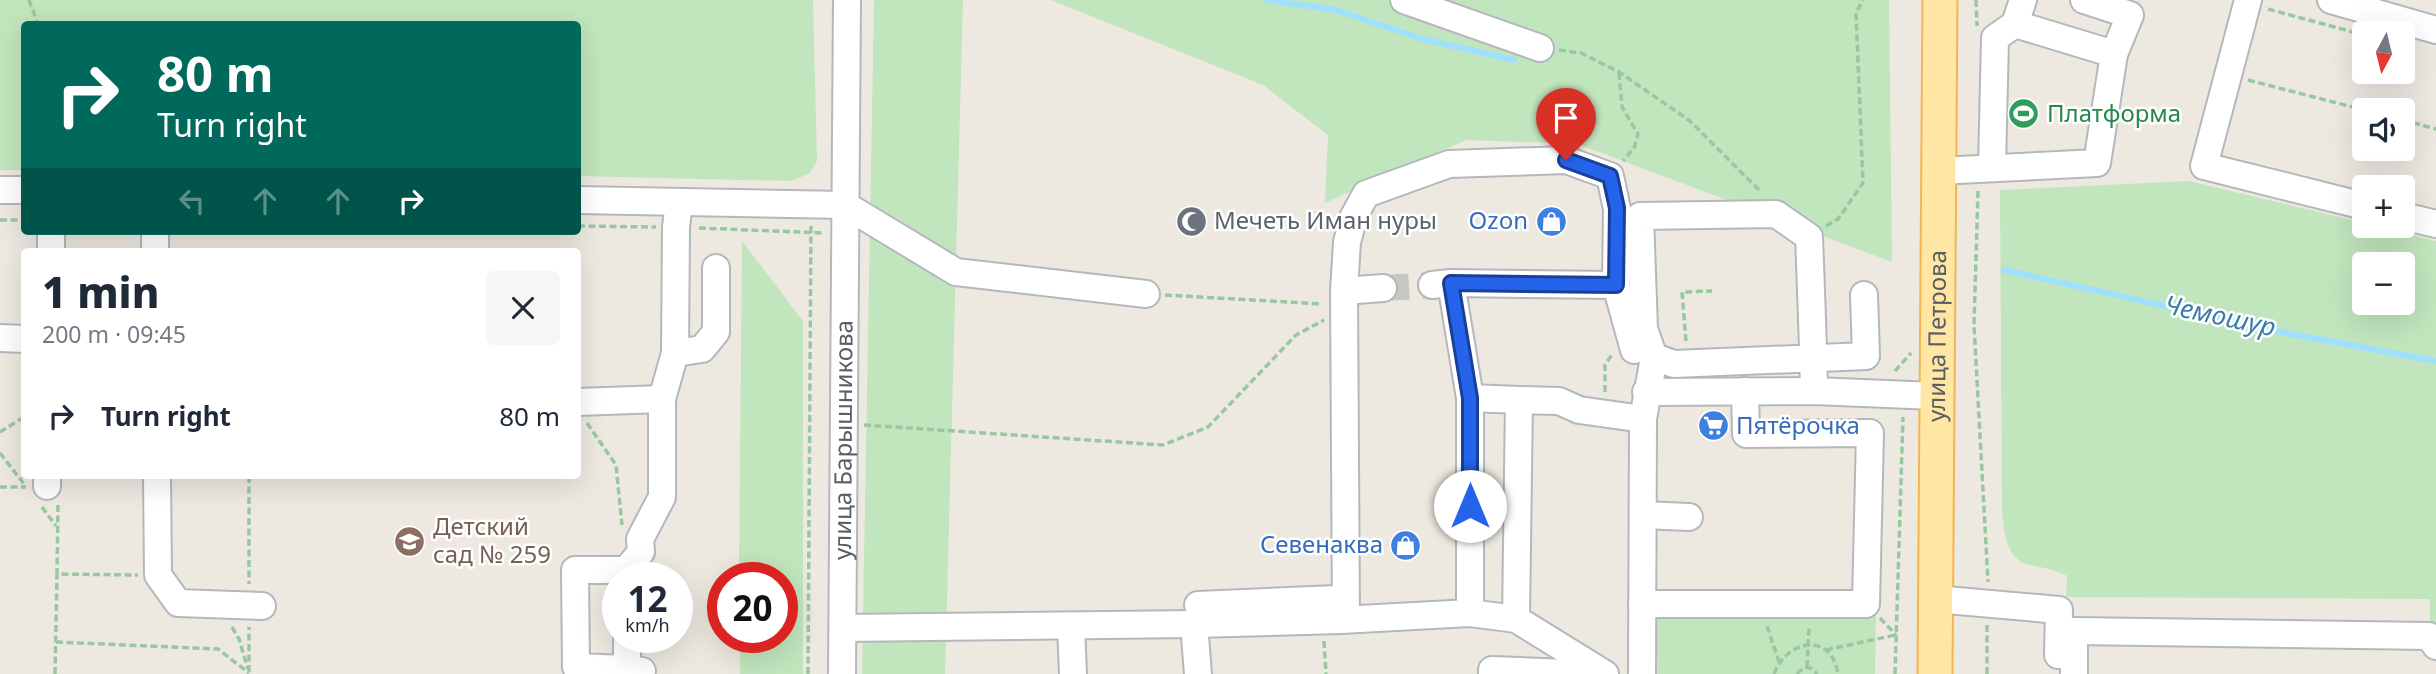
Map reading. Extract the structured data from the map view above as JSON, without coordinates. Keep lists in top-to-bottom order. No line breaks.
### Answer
{"streets":{"main road":["улица Петрова"],"street":["улица Барышникова"]},"water":["Чемошур"],"places":{"sports":["Платформа"],"mosque":["Мечеть Иман нуры"],"shop":["Ozon","Севенаква"],"supermarket":["Пятёрочка"],"school or university":["Детский сад № 259"]},"north":"bottom","page":{"map_buttons":["+","−"],"turn":["80 m","Turn right"],"heading":["1 min","200 m · 09:45"],"list":[{"name":"Turn right","value":"80 m"}],"speed":"12 km/h","limit":"20"}}
